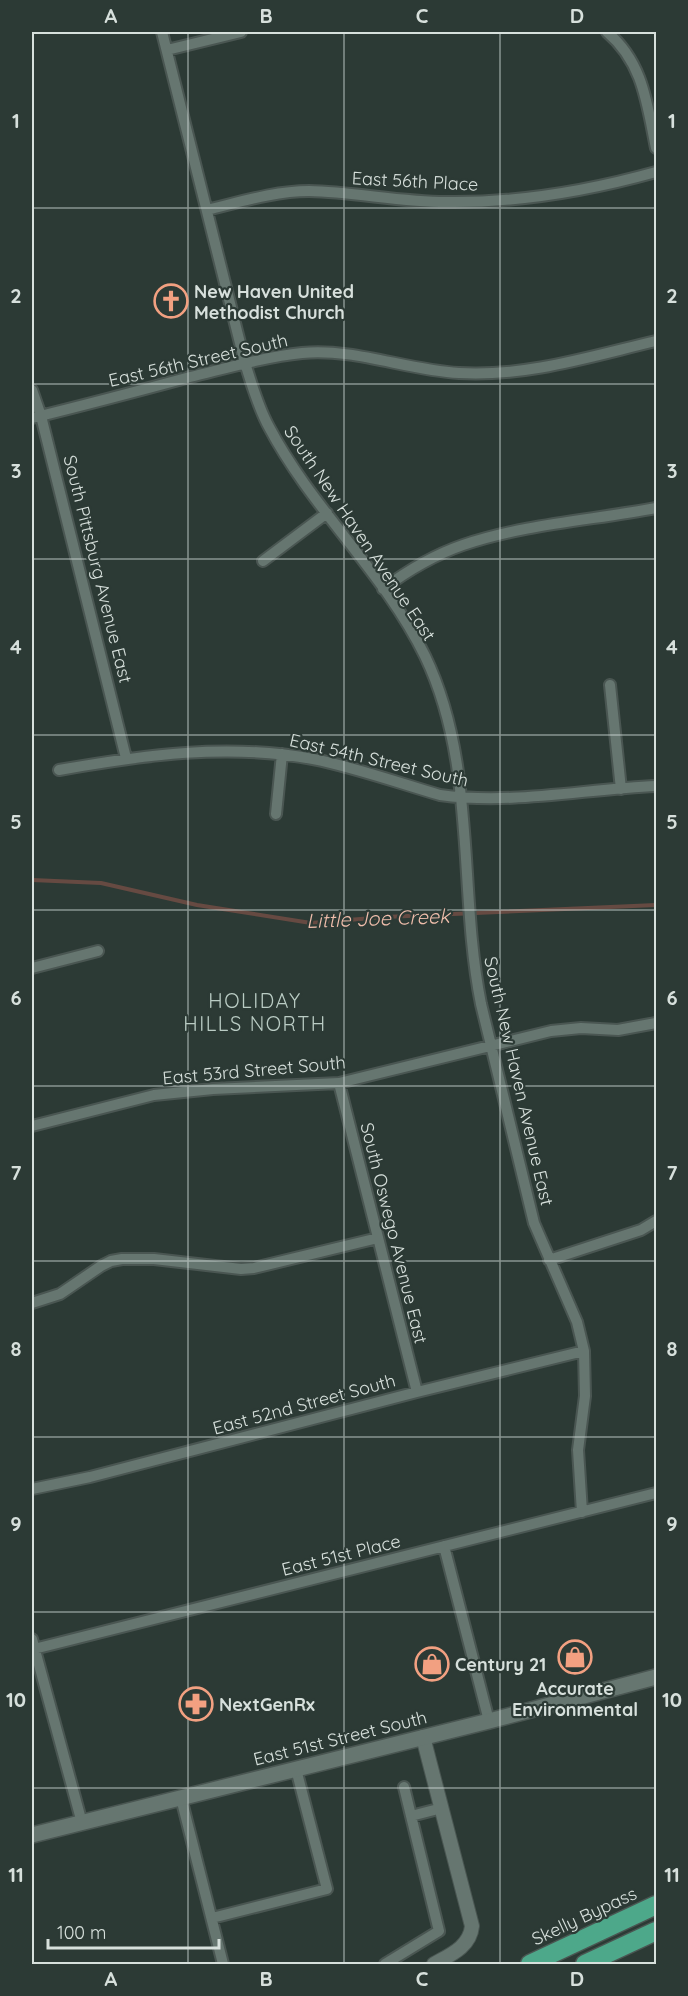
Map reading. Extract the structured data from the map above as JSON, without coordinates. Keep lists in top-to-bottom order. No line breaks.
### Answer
{"streets":{"highway":["Skelly Bypass"],"main road":["East 51st Street South"],"street":["East 56th Place","East 56th Street South","South New Haven Avenue East","South Pittsburg Avenue East","East 54th Street South","East 53rd Street South","South Oswego Avenue East","East 52nd Street South","East 51st Place"]},"crossings":[["East 56th Place","South New Haven Avenue East"],["East 56th Street South","South New Haven Avenue East"],["East 56th Street South","South Pittsburg Avenue East"],["South New Haven Avenue East","East 54th Street South"],["South New Haven Avenue East","East 53rd Street South"],["South New Haven Avenue East","East 52nd Street South"],["South New Haven Avenue East","East 51st Place"],["South Pittsburg Avenue East","East 54th Street South"],["East 53rd Street South","South Oswego Avenue East"],["South Oswego Avenue East","East 52nd Street South"]],"districts":["HOLIDAY HILLS NORTH"],"water":["Little Joe Creek"],"places":{"church":["New Haven United Methodist Church"],"shop":["Accurate Environmental","Century 21"],"pharmacy":["NextGenRx"]},"scale_bar":"100 m","grid":{"columns":["A","B","C","D"],"rows":["1","2","3","4","5","6","7","8","9","10","11"]}}
